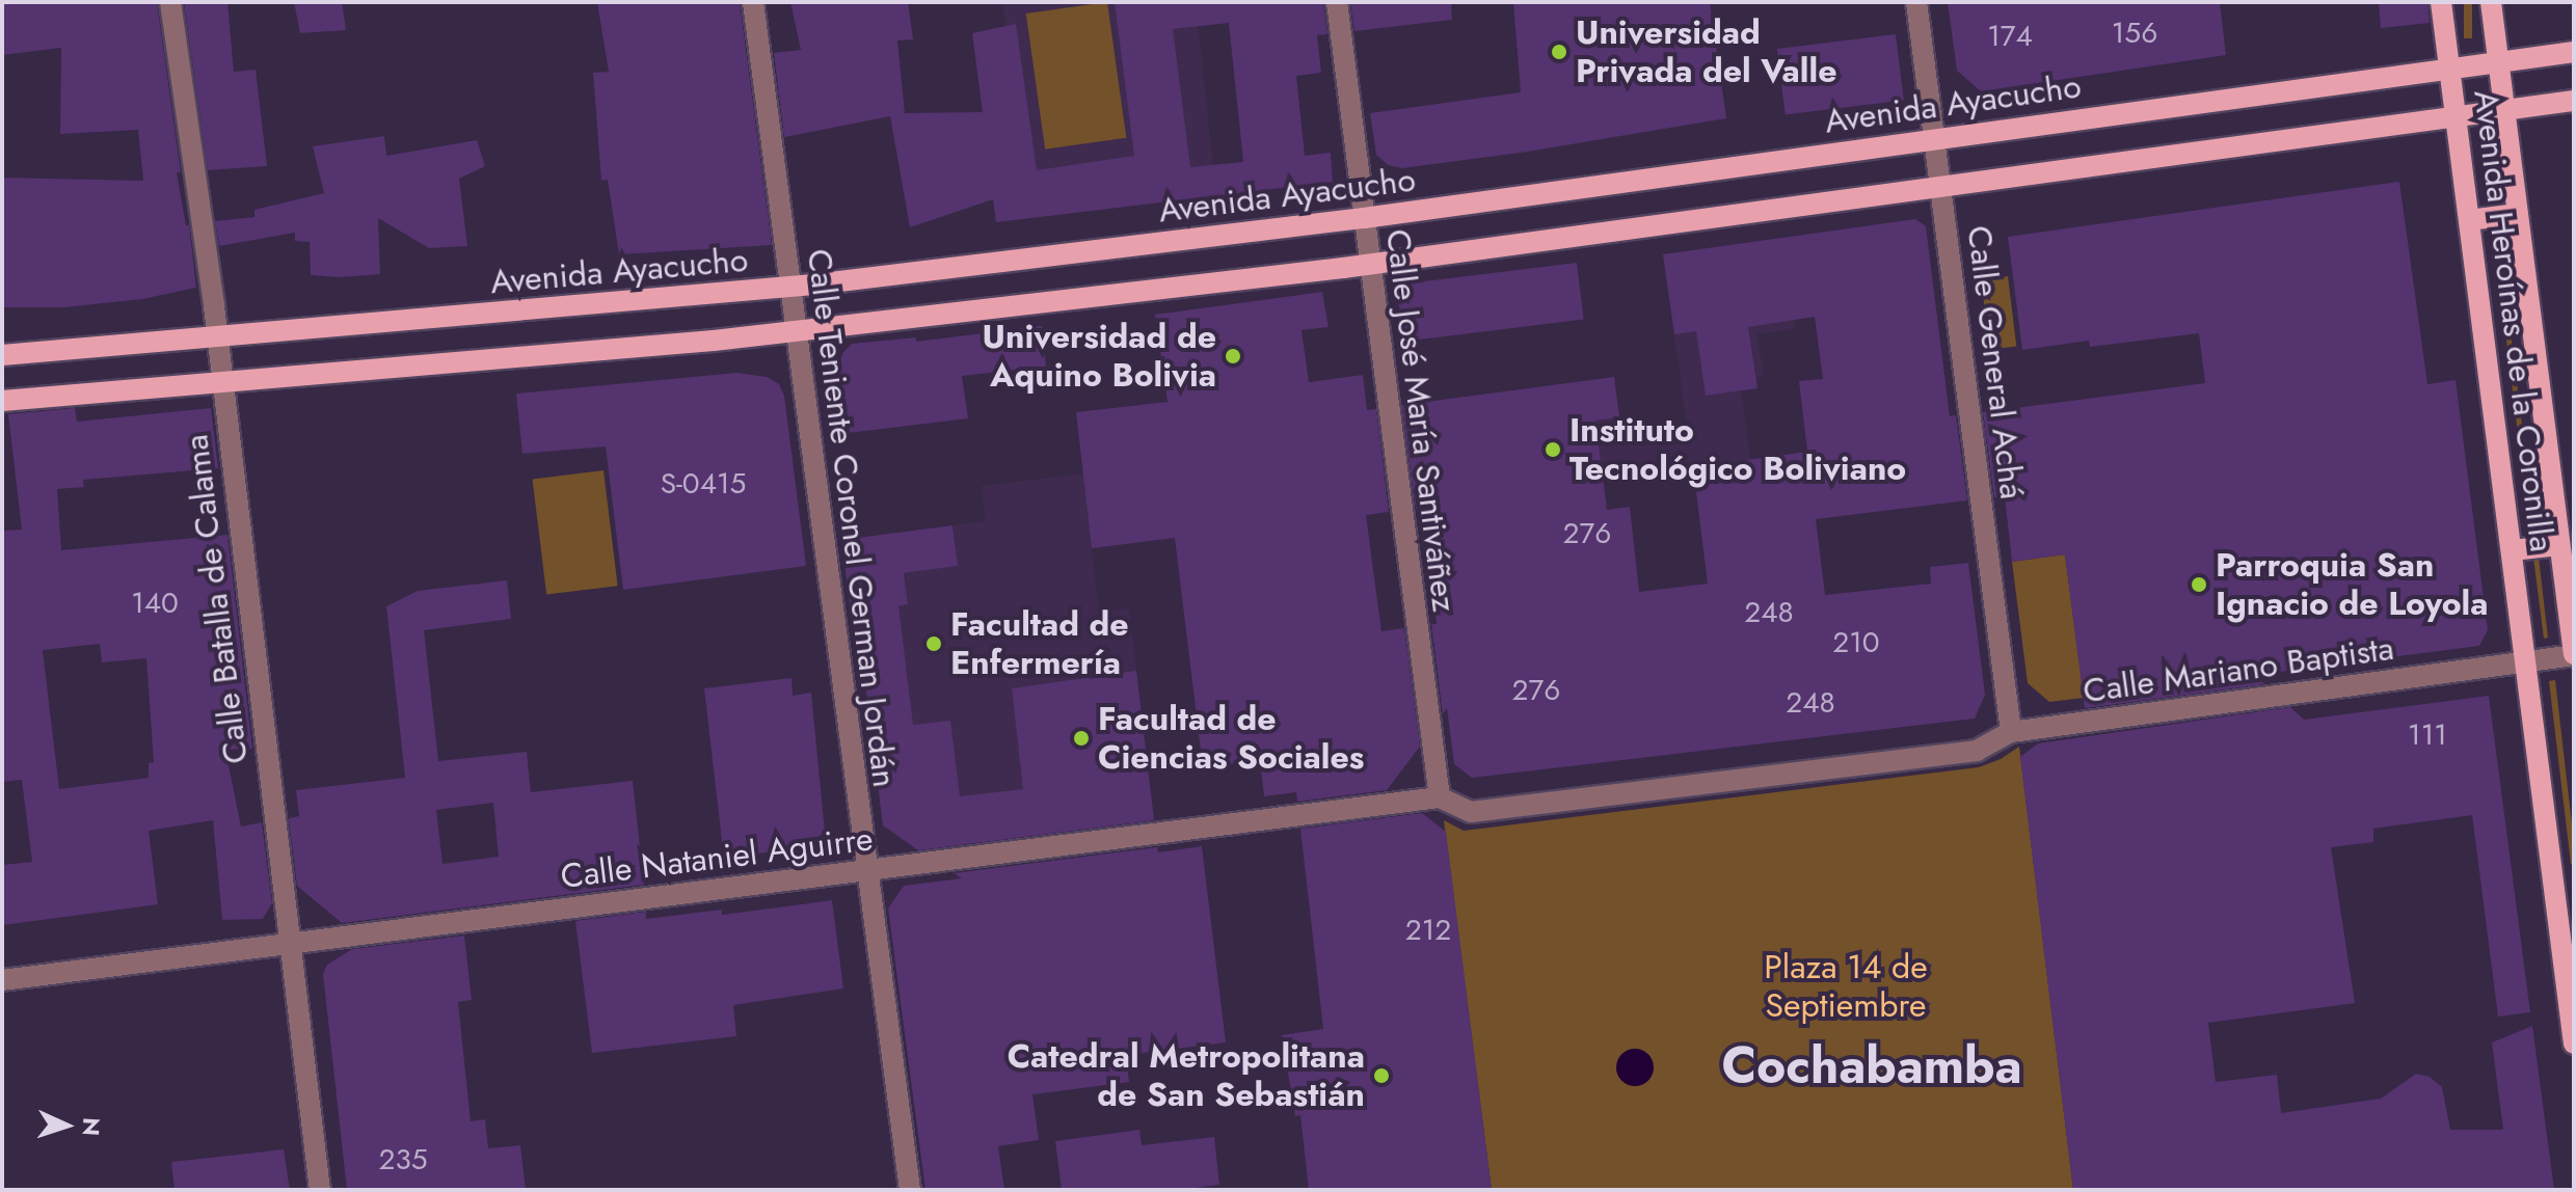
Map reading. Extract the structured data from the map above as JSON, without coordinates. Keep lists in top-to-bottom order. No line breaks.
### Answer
{"streets":{"main road":["Avenida Ayacucho","Avenida Heroínas de la Coronilla"],"street":["Calle General Achá","Calle José María Santiváñez","Calle Teniente Coronel German Jordán","Calle Batalla de Calama","Calle Mariano Baptista","Calle Nataniel Aguirre"]},"crossings":[["Avenida Ayacucho","Avenida Heroínas de la Coronilla"],["Avenida Ayacucho","Calle General Achá"],["Avenida Ayacucho","Calle José María Santiváñez"],["Avenida Ayacucho","Calle Teniente Coronel German Jordán"],["Avenida Ayacucho","Calle Batalla de Calama"],["Avenida Heroínas de la Coronilla","Calle Mariano Baptista"],["Calle General Achá","Calle Mariano Baptista"],["Calle José María Santiváñez","Calle Nataniel Aguirre"],["Calle Teniente Coronel German Jordán","Calle Nataniel Aguirre"],["Calle Batalla de Calama","Calle Nataniel Aguirre"]],"districts":["Cochabamba"],"parks":["Plaza 14 de Septiembre"],"places":["Universidad Privada del Valle","Universidad de Aquino Bolivia","Instituto Tecnológico Boliviano","Parroquia San Ignacio de Loyola","Facultad de Enfermería","Facultad de Ciencias Sociales","Catedral Metropolitana de San Sebastián"],"house_numbers":["156","174","S-0415","276","140","248","210","276","248","111","212","235"],"north":"right"}
